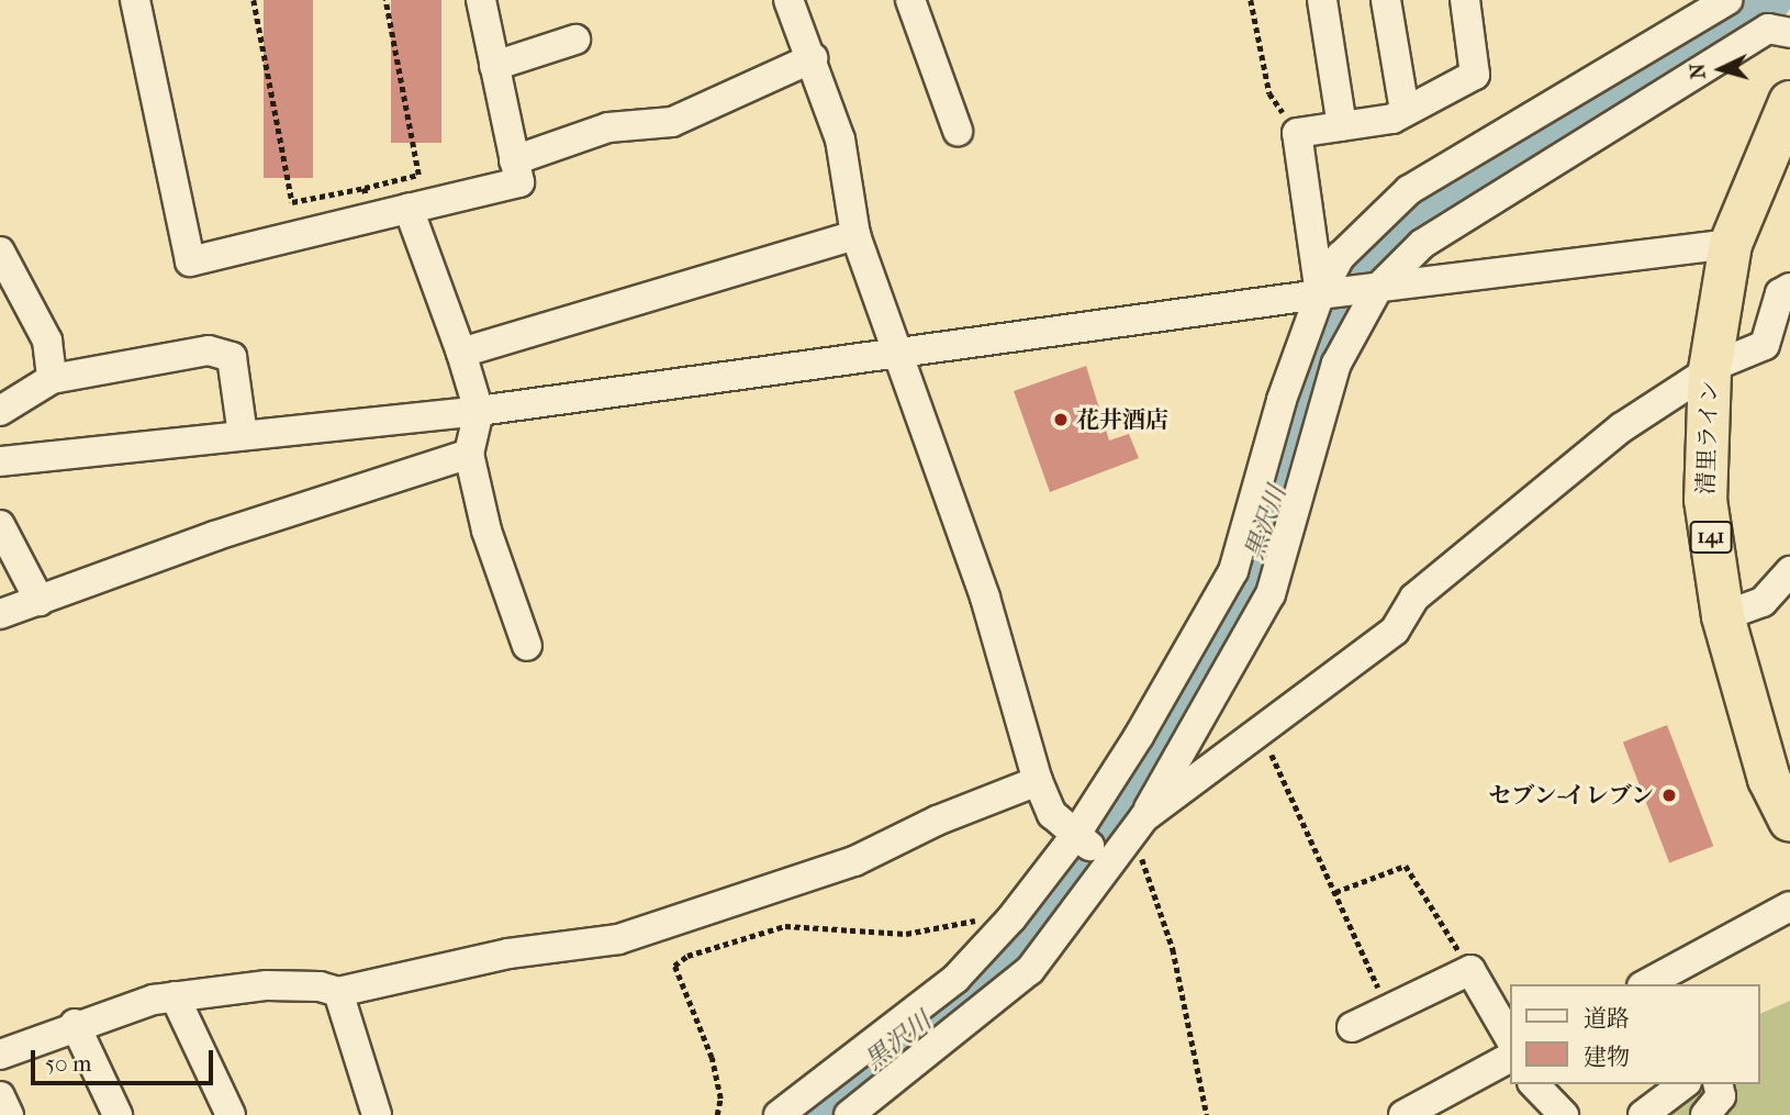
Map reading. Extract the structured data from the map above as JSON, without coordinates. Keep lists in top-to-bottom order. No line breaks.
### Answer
{"streets":{"highway":["清里ライン","141"]},"water":["黒沢川"],"places":["花井酒店","セブン-イレブン"],"legend":["道路","建物"],"scale_bar":"50 m","north":"left"}
